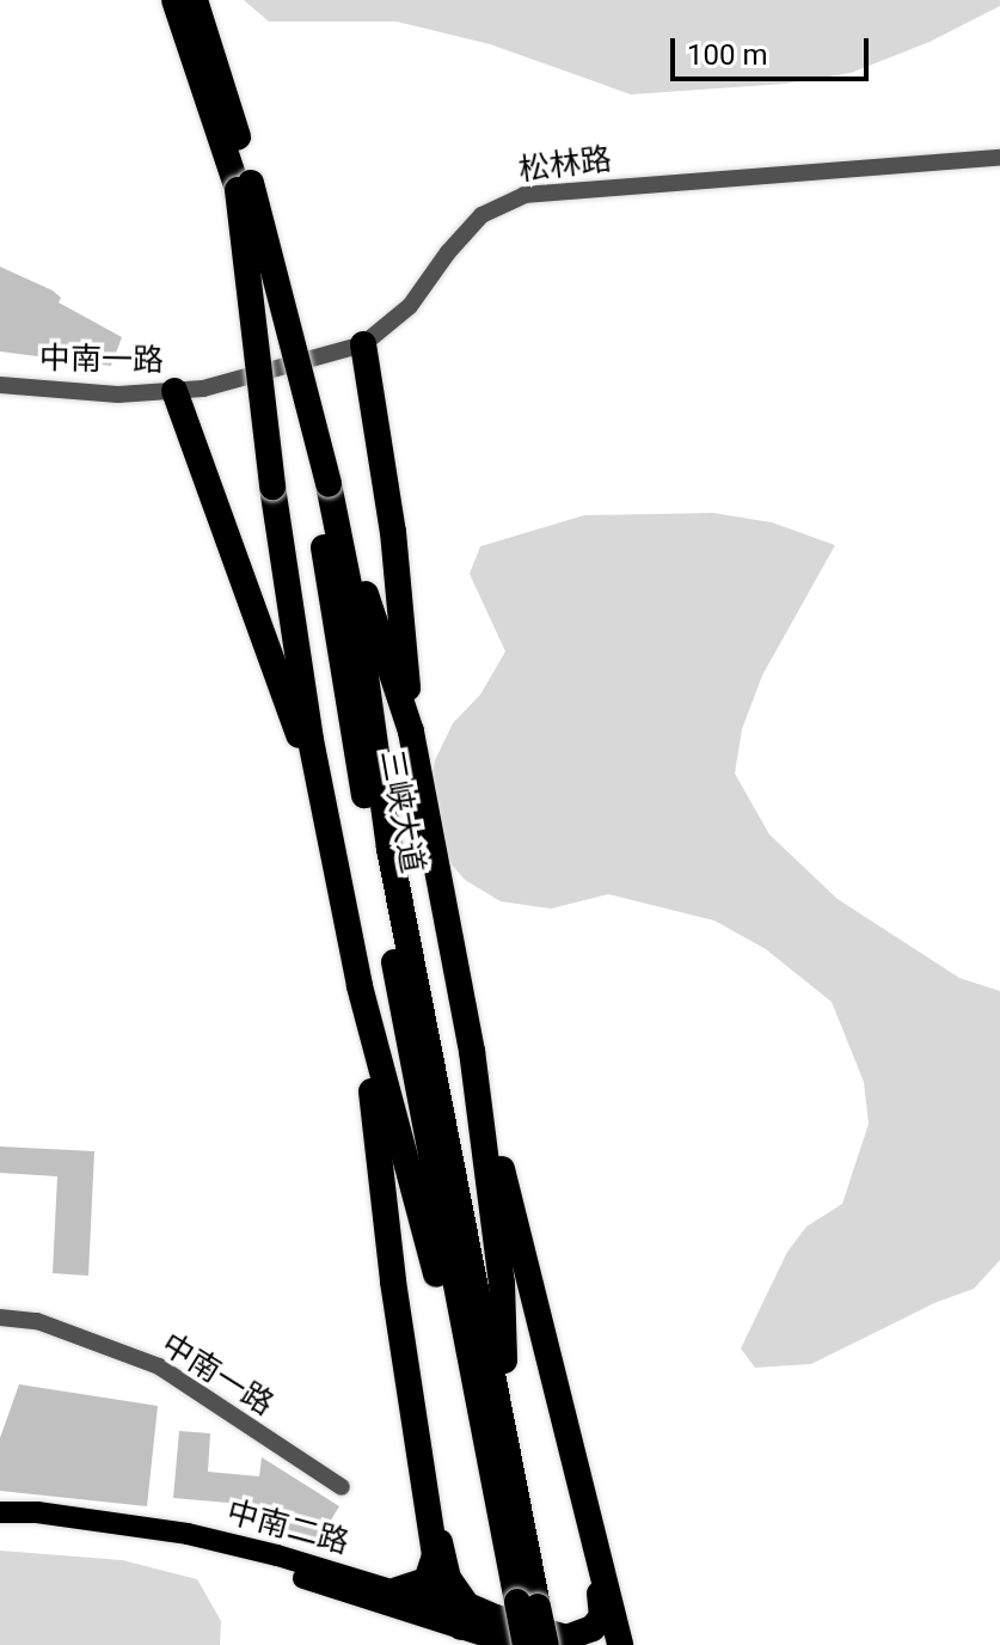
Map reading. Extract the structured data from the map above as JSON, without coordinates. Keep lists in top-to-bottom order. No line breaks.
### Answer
{"streets":{"highway":["三峡大道"],"main road":["中南二路"],"street":["松林路","中南一路"]},"crossings":[["松林路","中南一路"],["三峡大道","中南二路"]],"scale_bar":"100 m"}
